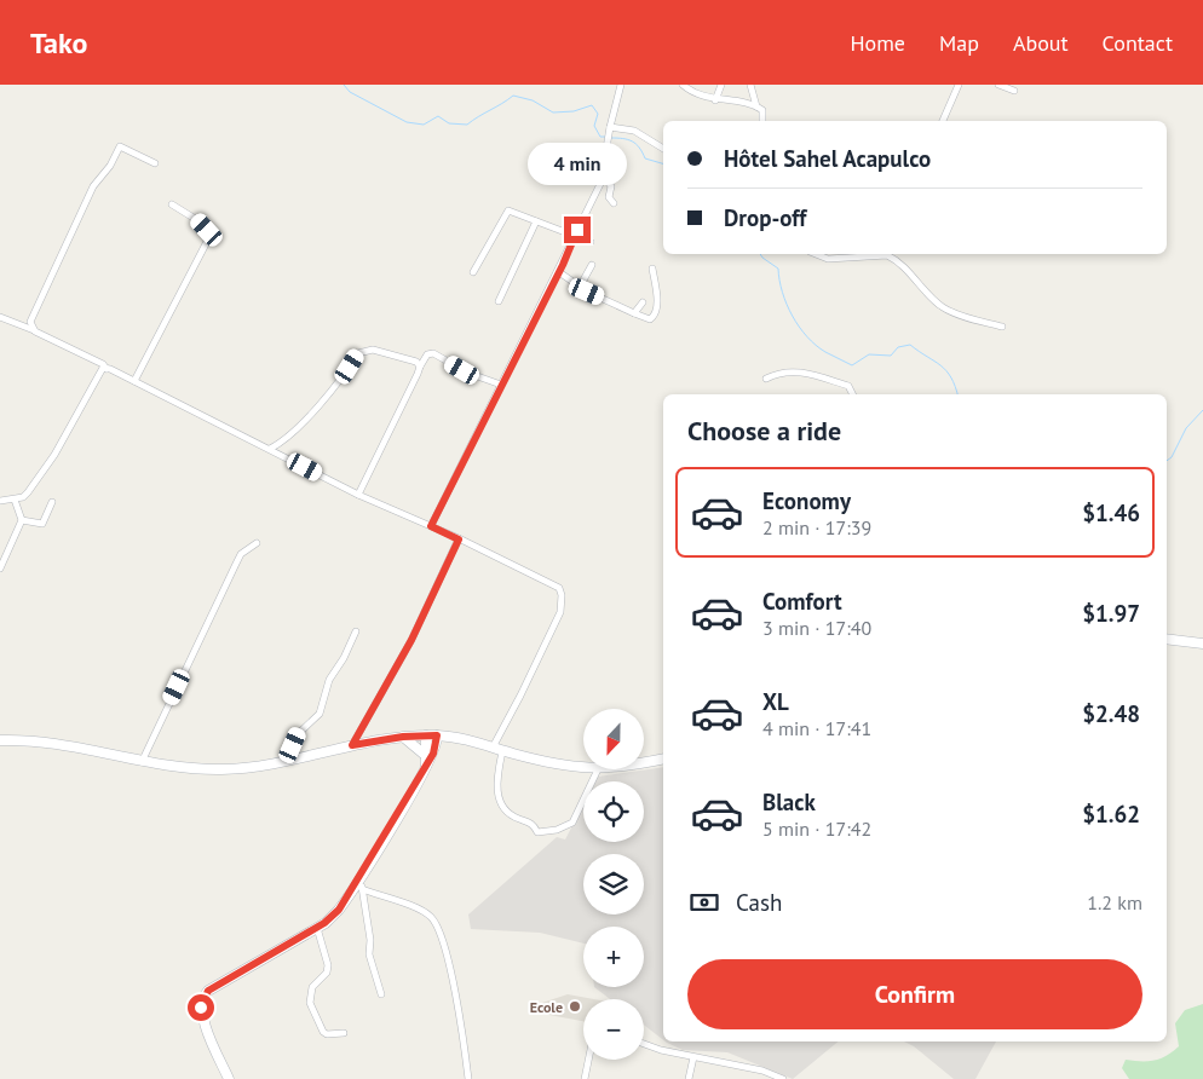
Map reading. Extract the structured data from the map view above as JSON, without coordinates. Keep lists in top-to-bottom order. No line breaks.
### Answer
{"places":["Ecole"],"north":"bottom","page":{"header":"Tako","nav":["Home","Map","About","Contact"],"banner":["Hôtel Sahel Acapulco","Drop-off"],"bubble":"4 min","heading":"Choose a ride","list":[{"name":"Economy","note":"2 min · 17:39","value":"$1.46"},{"name":"Comfort","note":"3 min · 17:40","value":"$1.97"},{"name":"XL","note":"4 min · 17:41","value":"$2.48"},{"name":"Black","note":"5 min · 17:42","value":"$1.62"}],"map_buttons":["+","−"],"pay":["Cash","1.2 km"],"buttons":"Confirm"}}
